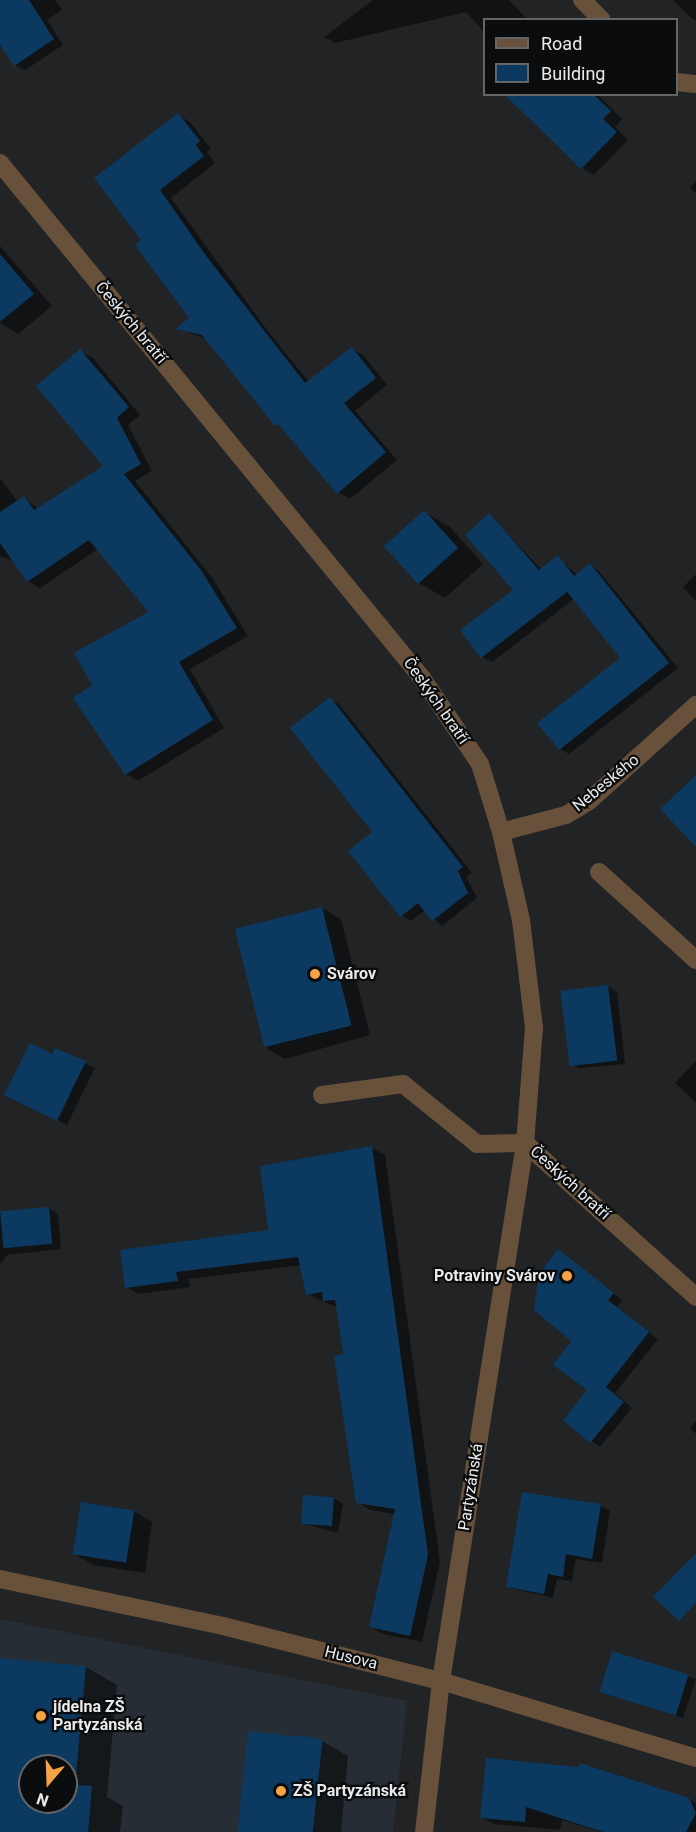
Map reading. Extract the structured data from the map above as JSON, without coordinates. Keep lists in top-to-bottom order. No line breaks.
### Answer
{"streets":{"street":["Českých bratří","Nebeského","Partyzánská","Husova"]},"crossings":[["Českých bratří","Nebeského"],["Českých bratří","Partyzánská"],["Partyzánská","Husova"]],"places":["Svárov","Potraviny Svárov","jídelna ZŠ Partyzánská","ZŠ Partyzánská"],"legend":["Road","Building"],"north":"bottom"}
